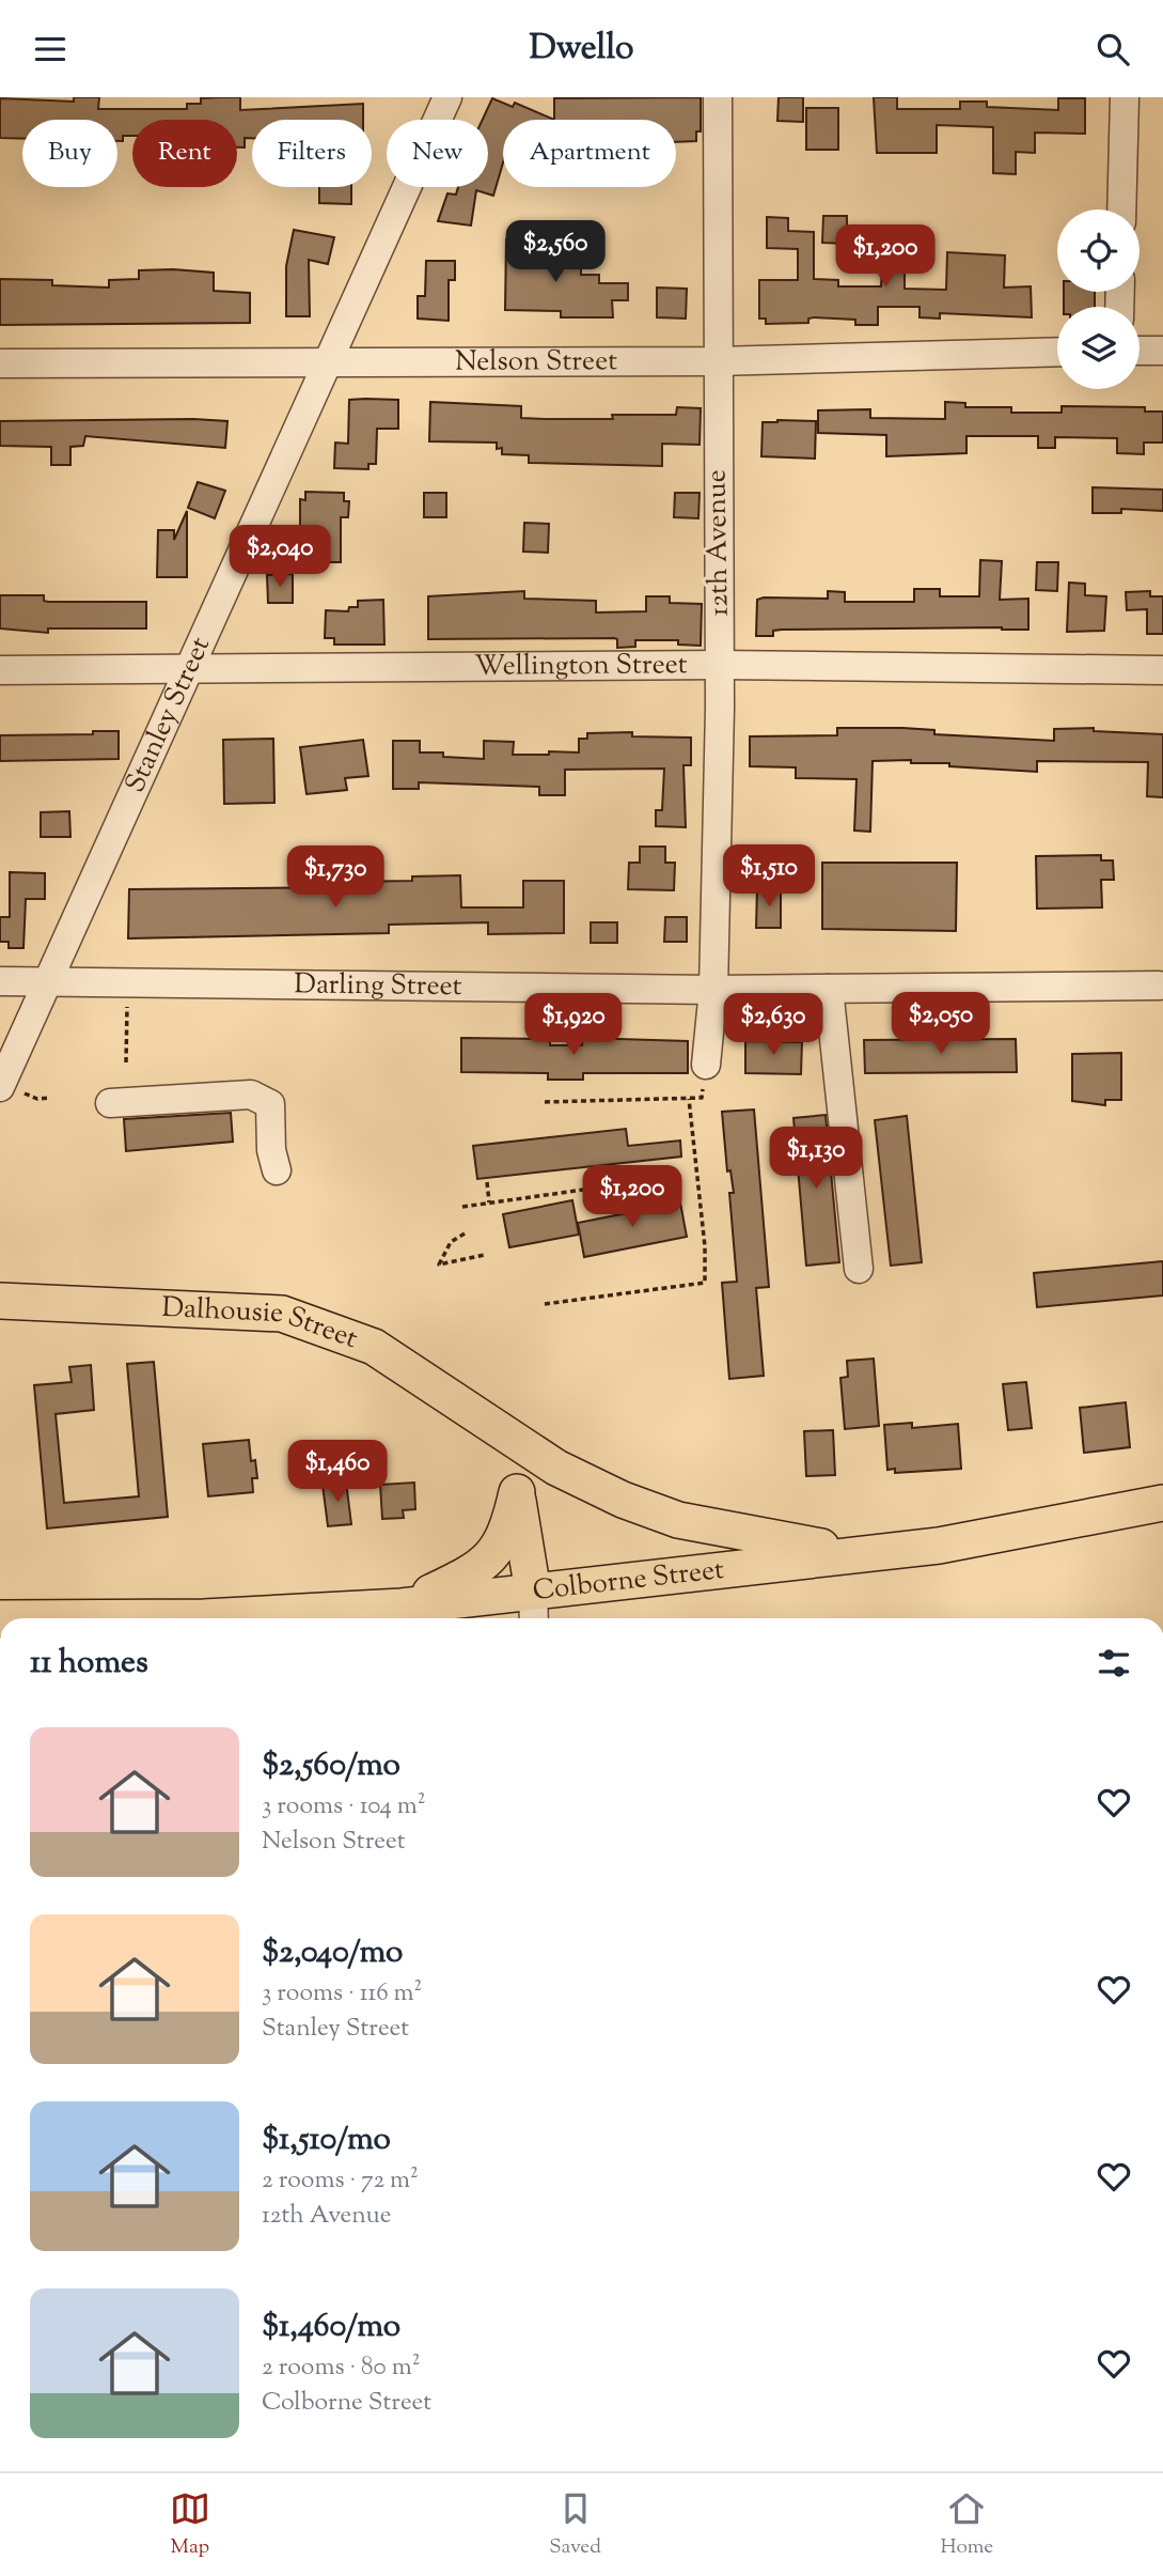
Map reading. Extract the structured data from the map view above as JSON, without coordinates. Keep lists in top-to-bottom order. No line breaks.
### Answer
{"streets":{"main road":["Dalhousie Street","Colborne Street"],"street":["Nelson Street","12th Avenue","Wellington Street","Stanley Street","Darling Street"]},"crossings":[["Nelson Street","12th Avenue"],["Nelson Street","Stanley Street"],["12th Avenue","Wellington Street"],["12th Avenue","Darling Street"],["Wellington Street","Stanley Street"],["Stanley Street","Darling Street"],["Dalhousie Street","Colborne Street"]],"page":{"header":"Dwello","chip":["Buy","Rent","Filters","New","Apartment"],"price":["$2,560","$1,200","$2,040","$1,510","$1,730","$2,050","$1,920","$2,630","$1,130","$1,200","$1,460"],"heading":"11 homes","list":[{"name":"$2,560/mo","note":"3 rooms · 104 m² · Nelson Street"},{"name":"$2,040/mo","note":"3 rooms · 116 m² · Stanley Street"},{"name":"$1,510/mo","note":"2 rooms · 72 m² · 12th Avenue"},{"name":"$1,460/mo","note":"2 rooms · 80 m² · Colborne Street"}],"tabs":["Map","Saved","Home"]}}
